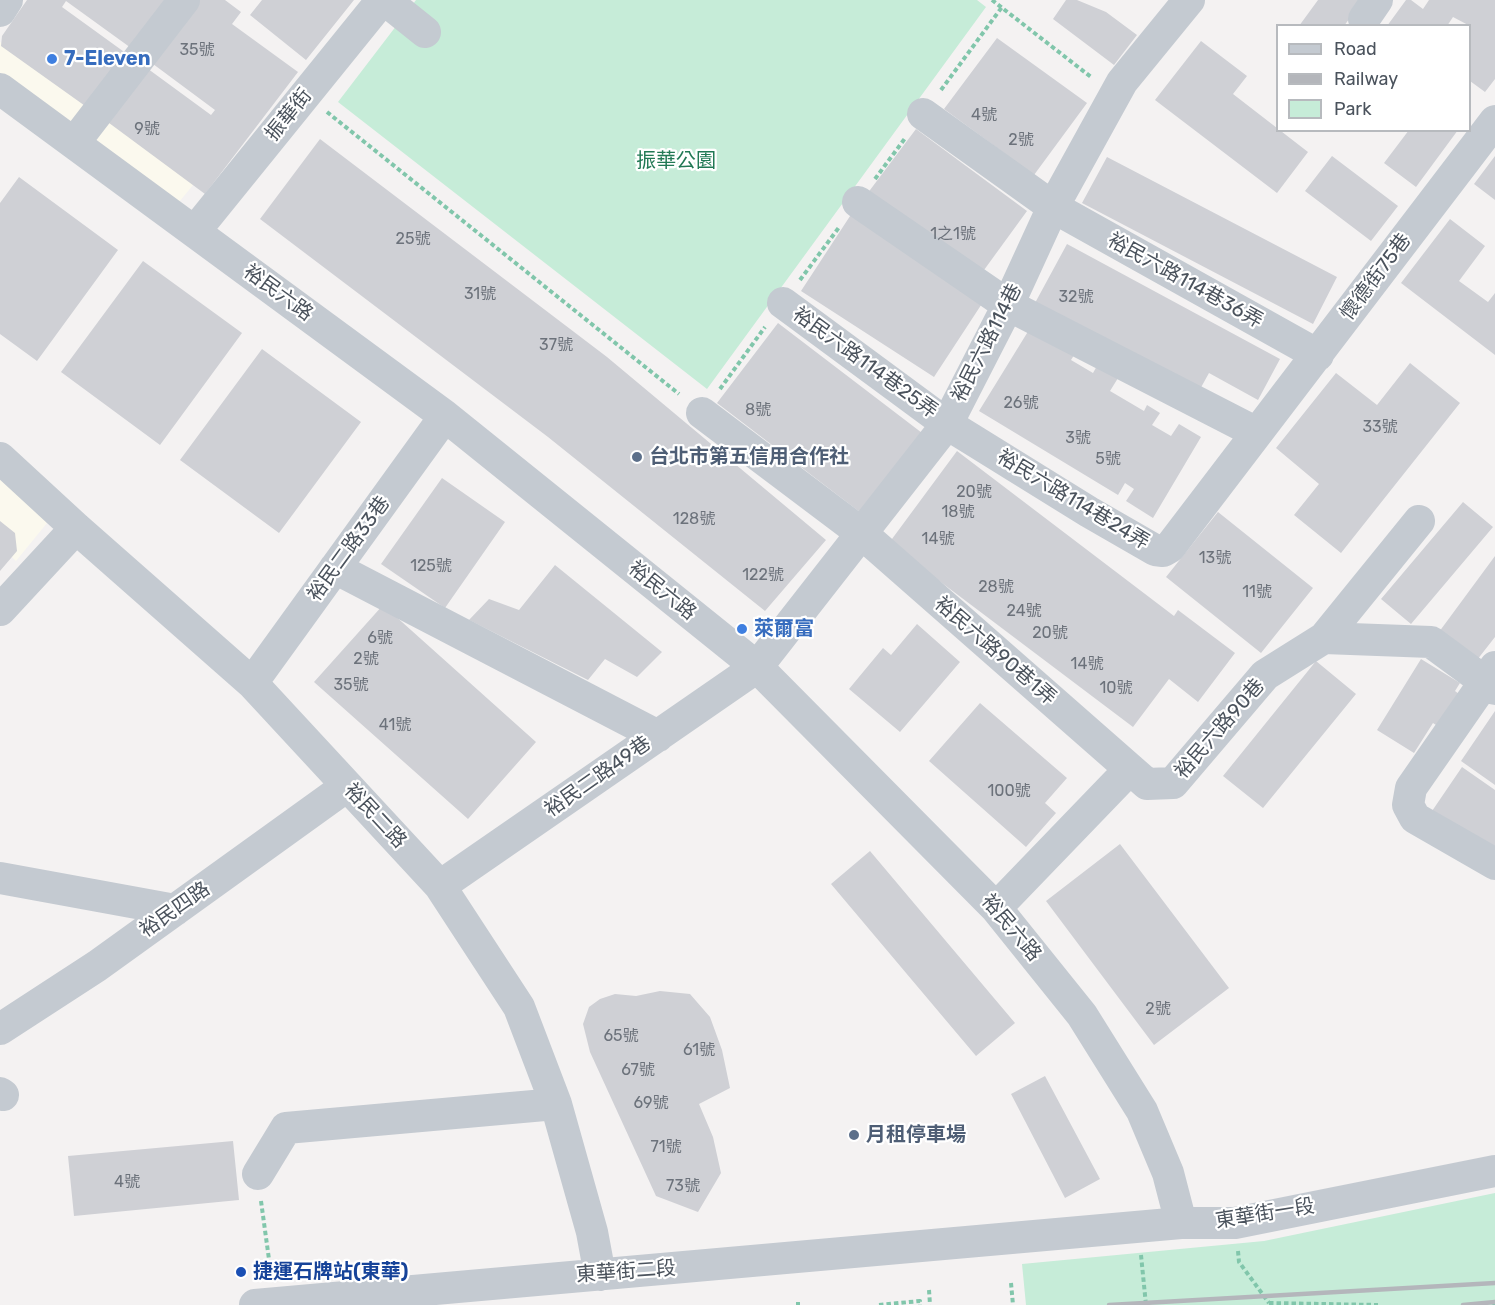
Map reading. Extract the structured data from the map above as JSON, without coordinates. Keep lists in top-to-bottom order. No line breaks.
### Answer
{"streets":{"street":["振華街","懷德街75巷","裕民六路114巷36弄","裕民六路","裕民六路114巷","裕民六路114巷25弄","裕民六路114巷24弄","裕民二路33巷","裕民六路90巷1弄","裕民六路90巷","裕民二路49巷","裕民二路","裕民四路","東華街一段","東華街二段"]},"crossings":[["振華街","裕民六路"],["懷德街75巷","裕民六路114巷36弄"],["懷德街75巷","裕民六路114巷24弄"],["裕民六路114巷36弄","裕民六路114巷"],["裕民六路","裕民六路114巷"],["裕民六路","裕民二路33巷"],["裕民六路","裕民二路49巷"],["裕民六路","東華街一段"],["裕民六路114巷","裕民六路114巷25弄"],["裕民六路114巷","裕民六路114巷24弄"],["裕民六路114巷","裕民六路90巷1弄"],["裕民六路114巷","裕民二路49巷"],["裕民六路114巷25弄","裕民六路114巷24弄"],["裕民二路33巷","裕民二路"],["裕民六路90巷1弄","裕民六路90巷"],["裕民二路49巷","裕民二路"],["裕民二路","裕民四路"],["裕民二路","東華街二段"],["東華街一段","東華街二段"]],"parks":["振華公園"],"places":["7-Eleven","台北市第五信用合作社","萊爾富","月租停車場","捷運石牌站(東華)"],"house_numbers":["35號","4號","9號","2號","1之1號","25號","31號","32號","37號","26號","8號","33號","3號","5號","20號","18號","128號","14號","13號","125號","122號","28號","11號","24號","20號","6號","2號","14號","35號","10號","41號","100號","2號","65號","61號","67號","69號","71號","4號","73號"],"legend":["Road","Railway","Park"]}
